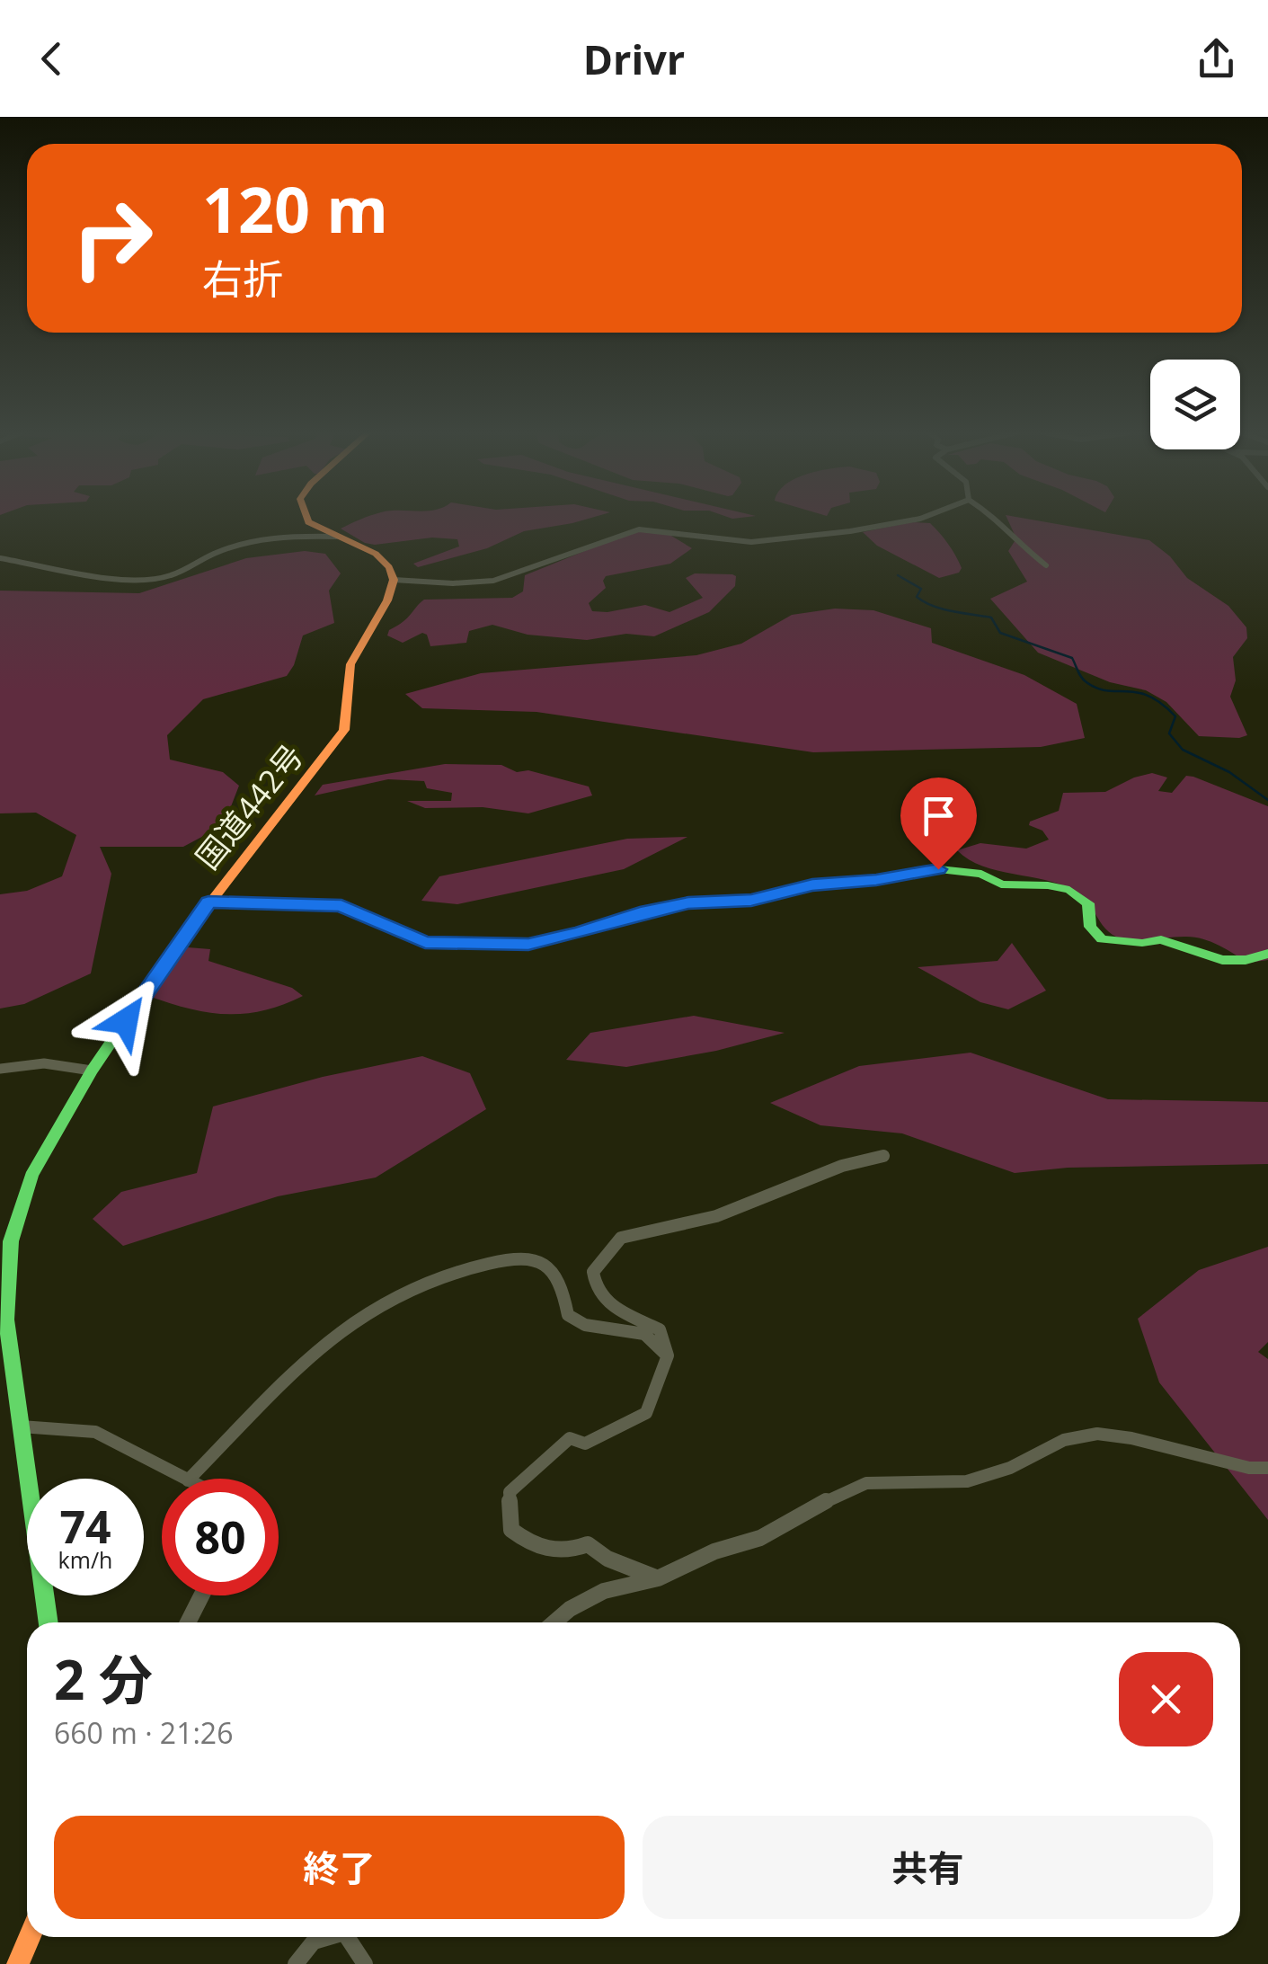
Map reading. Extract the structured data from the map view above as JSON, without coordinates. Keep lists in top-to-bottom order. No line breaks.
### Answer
{"streets":{"main road":["国道442号"]},"page":{"header":"Drivr","turn":["120 m","右折"],"speed":"74 km/h","limit":"80","heading":["2 分","660 m · 21:26"],"buttons":["終了","共有"]}}
